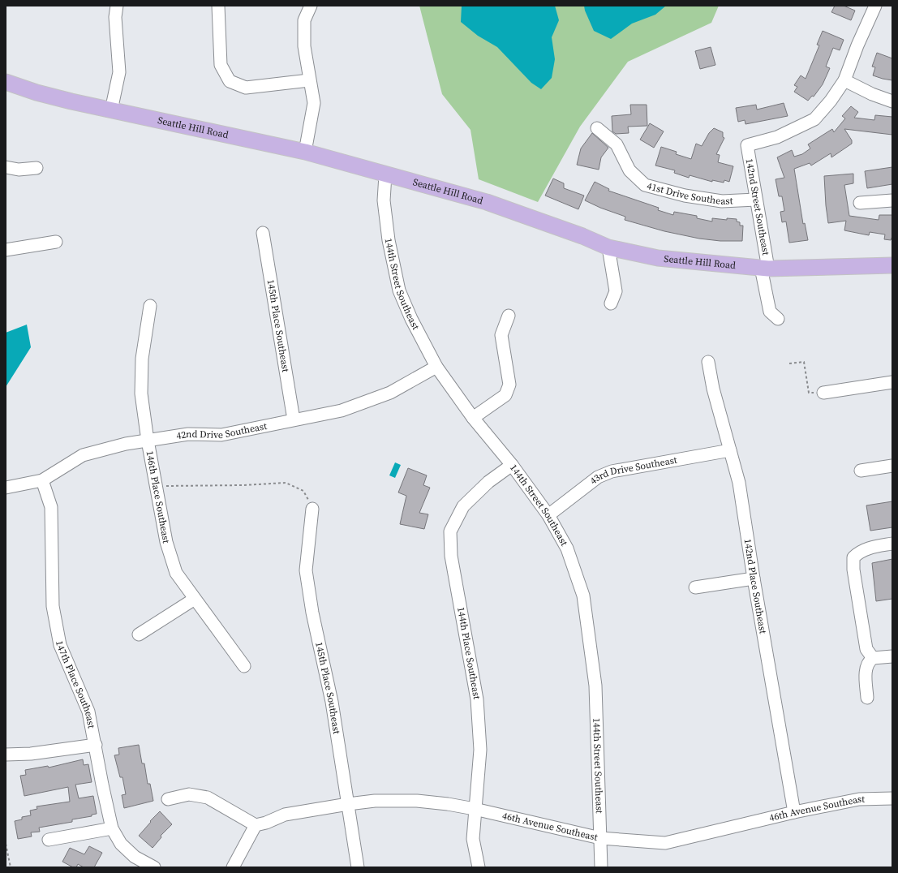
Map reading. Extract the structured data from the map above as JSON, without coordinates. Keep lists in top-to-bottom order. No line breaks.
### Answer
{"streets":{"main road":["Seattle Hill Road"],"street":["41st Drive Southeast","142nd Street Southeast","144th Street Southeast","145th Place Southeast","42nd Drive Southeast","43rd Drive Southeast","146th Place Southeast","142nd Place Southeast","144th Place Southeast","147th Place Southeast","46th Avenue Southeast"]},"crossings":[["Seattle Hill Road","142nd Street Southeast"],["Seattle Hill Road","144th Street Southeast"],["41st Drive Southeast","142nd Street Southeast"],["144th Street Southeast","42nd Drive Southeast"],["144th Street Southeast","43rd Drive Southeast"],["144th Street Southeast","144th Place Southeast"],["144th Street Southeast","46th Avenue Southeast"],["145th Place Southeast","42nd Drive Southeast"],["145th Place Southeast","46th Avenue Southeast"],["42nd Drive Southeast","146th Place Southeast"],["42nd Drive Southeast","147th Place Southeast"],["43rd Drive Southeast","142nd Place Southeast"],["142nd Place Southeast","46th Avenue Southeast"],["144th Place Southeast","46th Avenue Southeast"]]}
